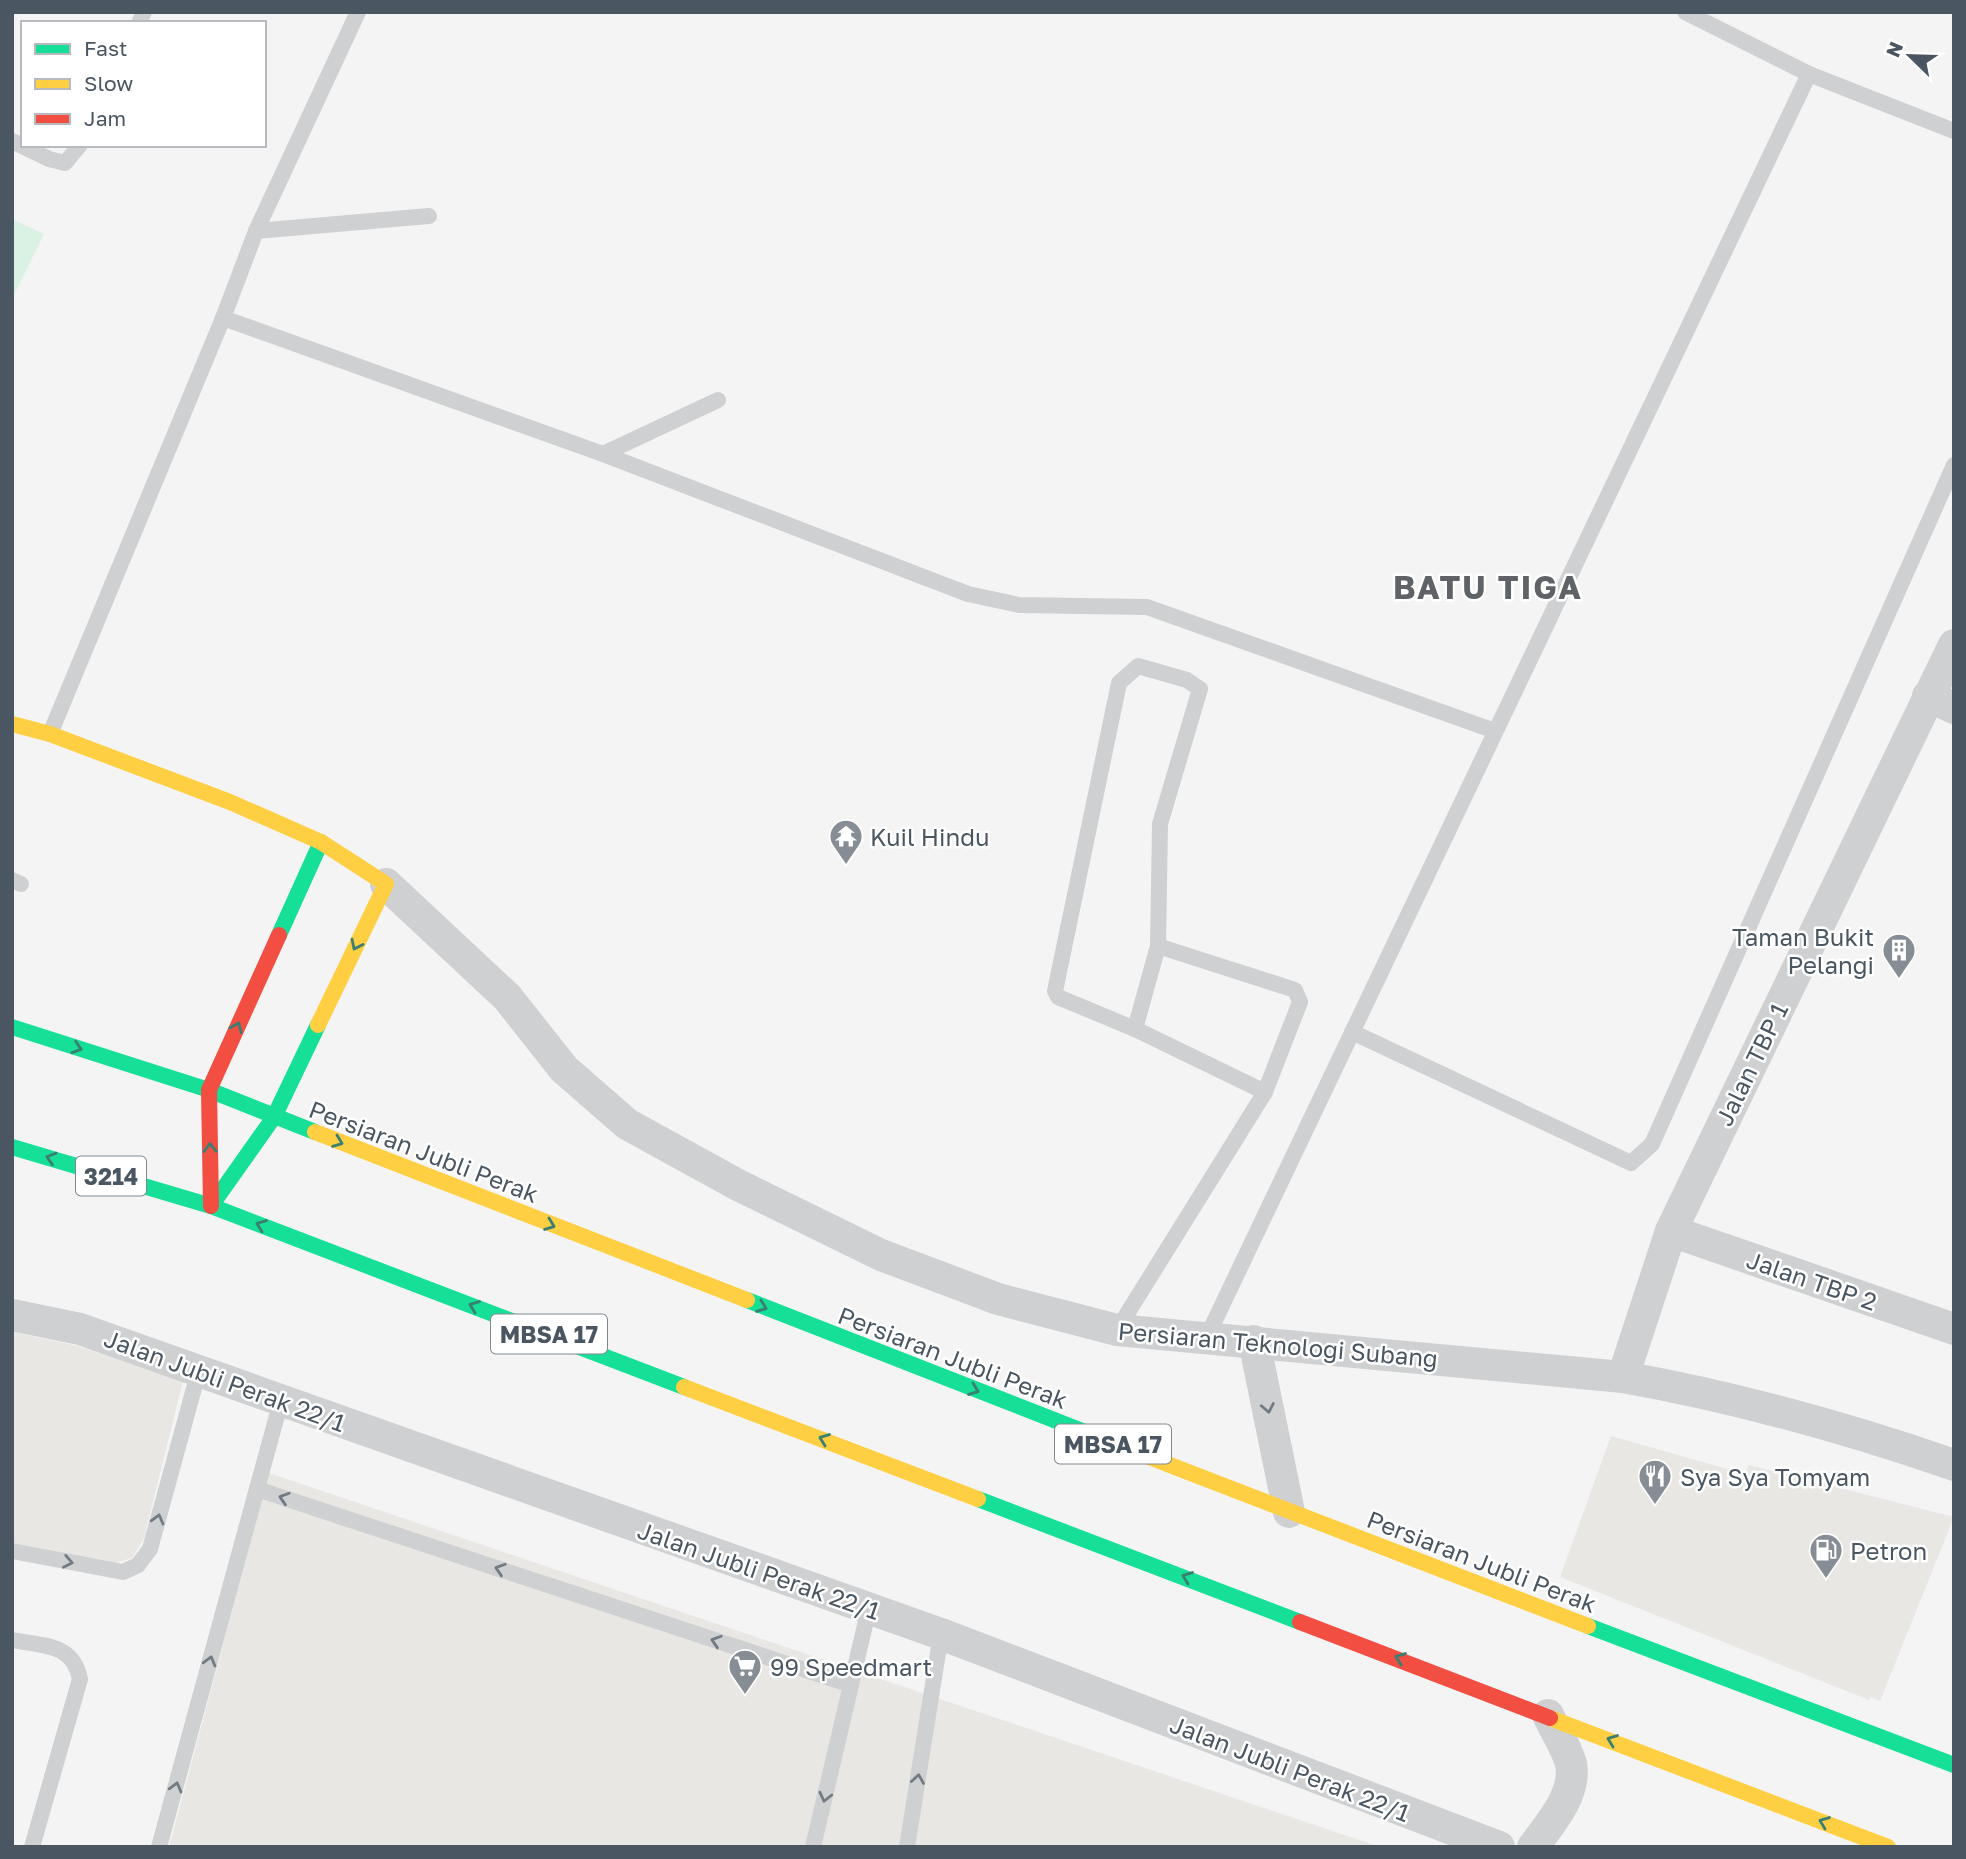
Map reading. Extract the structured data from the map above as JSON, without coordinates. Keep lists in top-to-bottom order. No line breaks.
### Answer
{"streets":{"main road":["Persiaran Jubli Perak","3214","MBSA 17","Persiaran Teknologi Subang"],"street":["Jalan TBP 1","Jalan TBP 2","Jalan Jubli Perak 22/1"]},"crossings":[["Jalan TBP 1","Jalan TBP 2"],["Jalan TBP 1","Persiaran Teknologi Subang"],["3214","MBSA 17"]],"districts":["BATU TIGA"],"places":{"temple":["Kuil Hindu"],"building":["Taman Bukit Pelangi"],"restaurant":["Sya Sya Tomyam"],"fuel station":["Petron"],"supermarket":["99 Speedmart"]},"legend":["Fast","Slow","Jam"],"north":"top left"}
